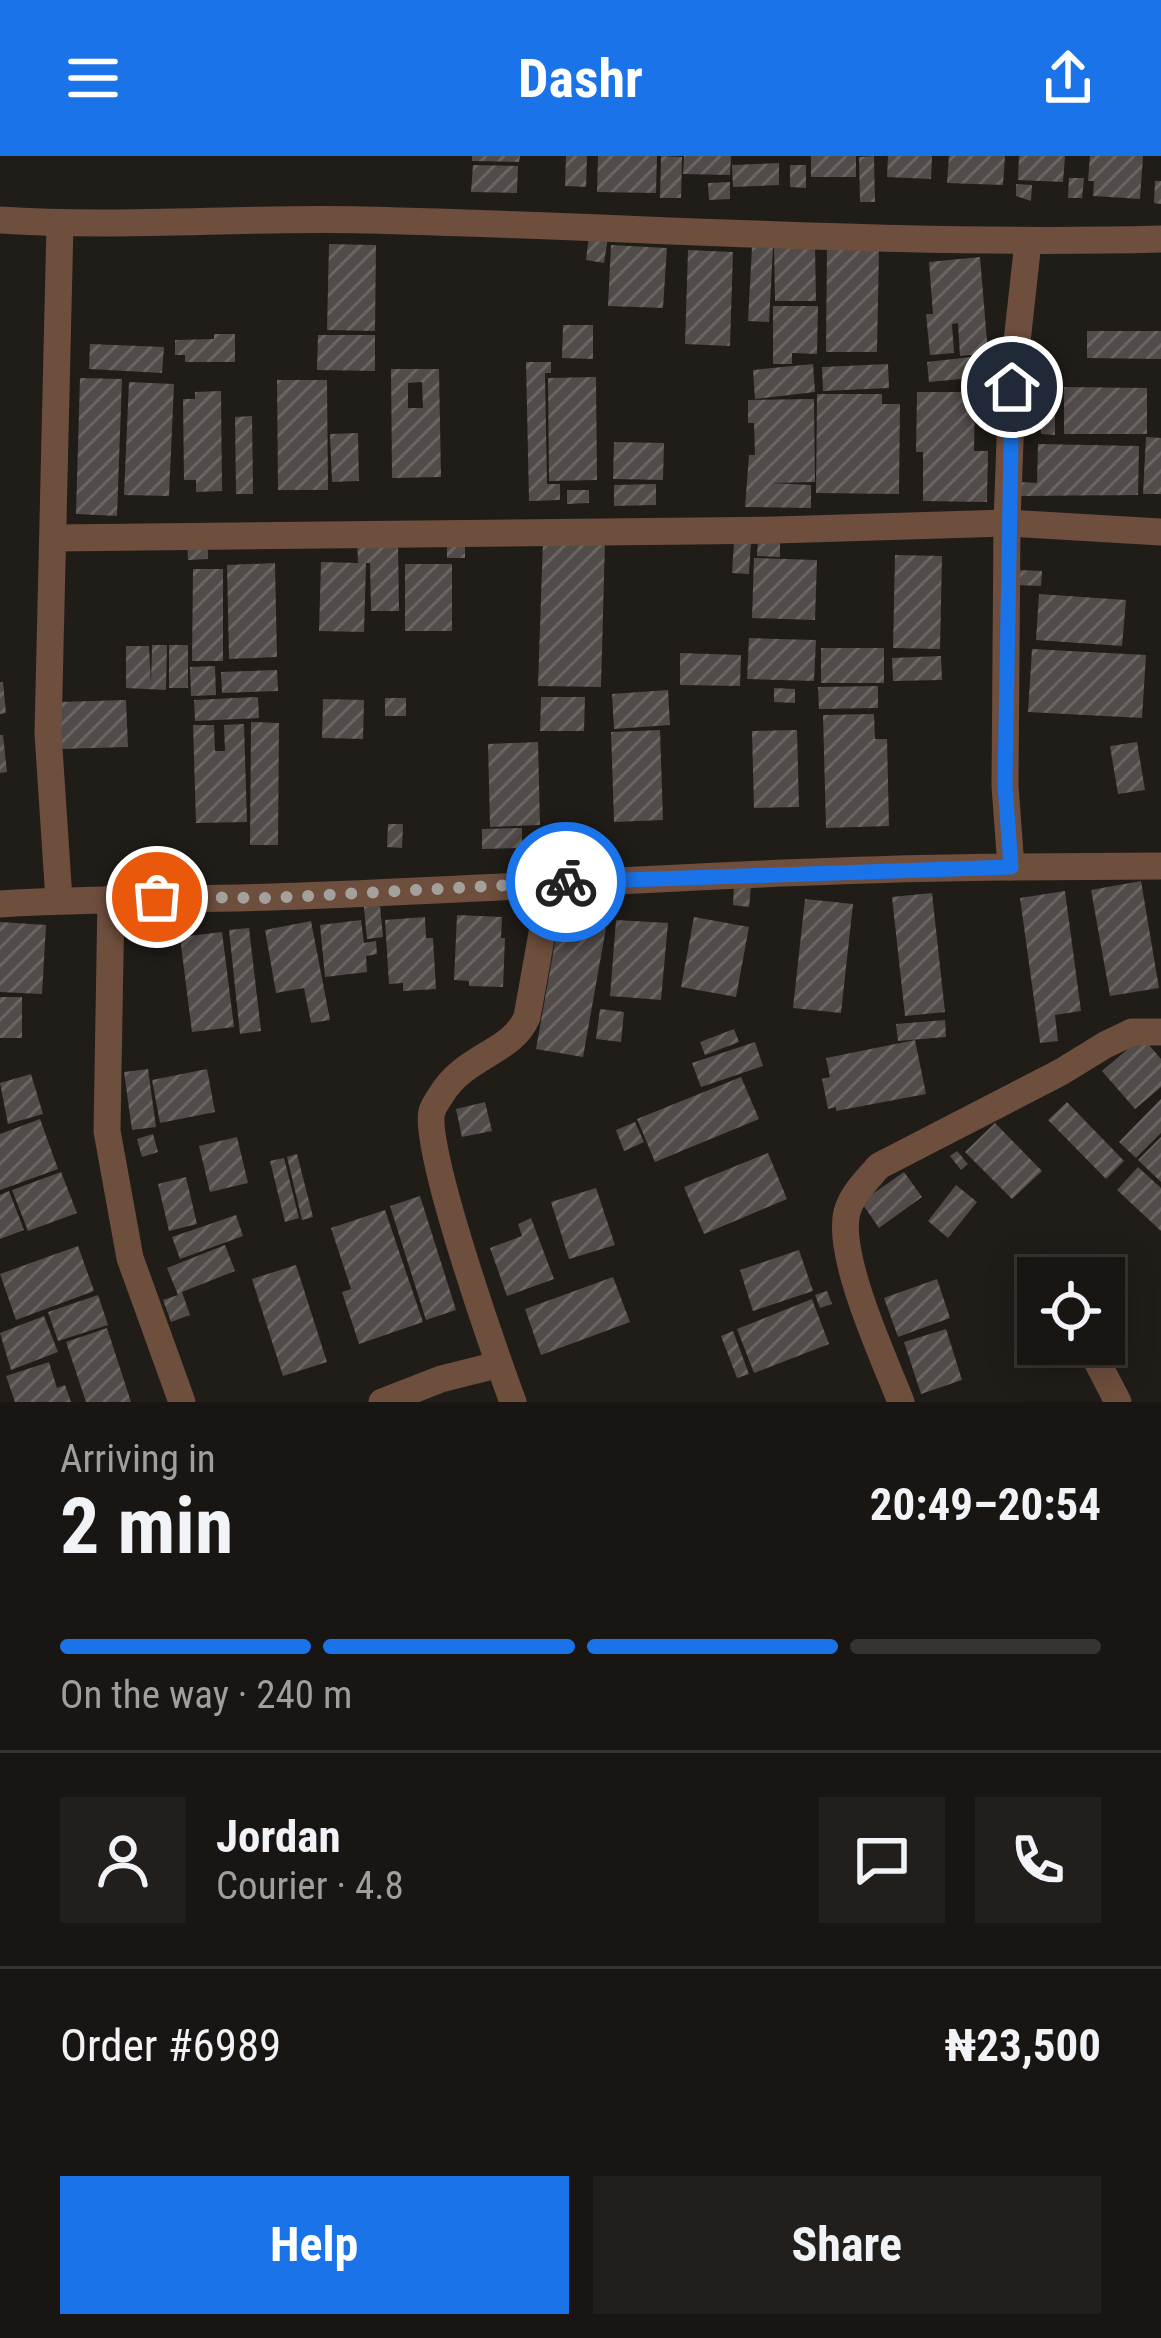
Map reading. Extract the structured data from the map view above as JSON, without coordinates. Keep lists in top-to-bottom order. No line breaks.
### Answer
{"page":{"header":"Dashr","heading":["2 min","Arriving in","20:49–20:54"],"panel":["Jordan","Courier · 4.8","Order #6989","₦23,500"],"bar":"On the way · 240 m","buttons":["Help","Share"]}}
